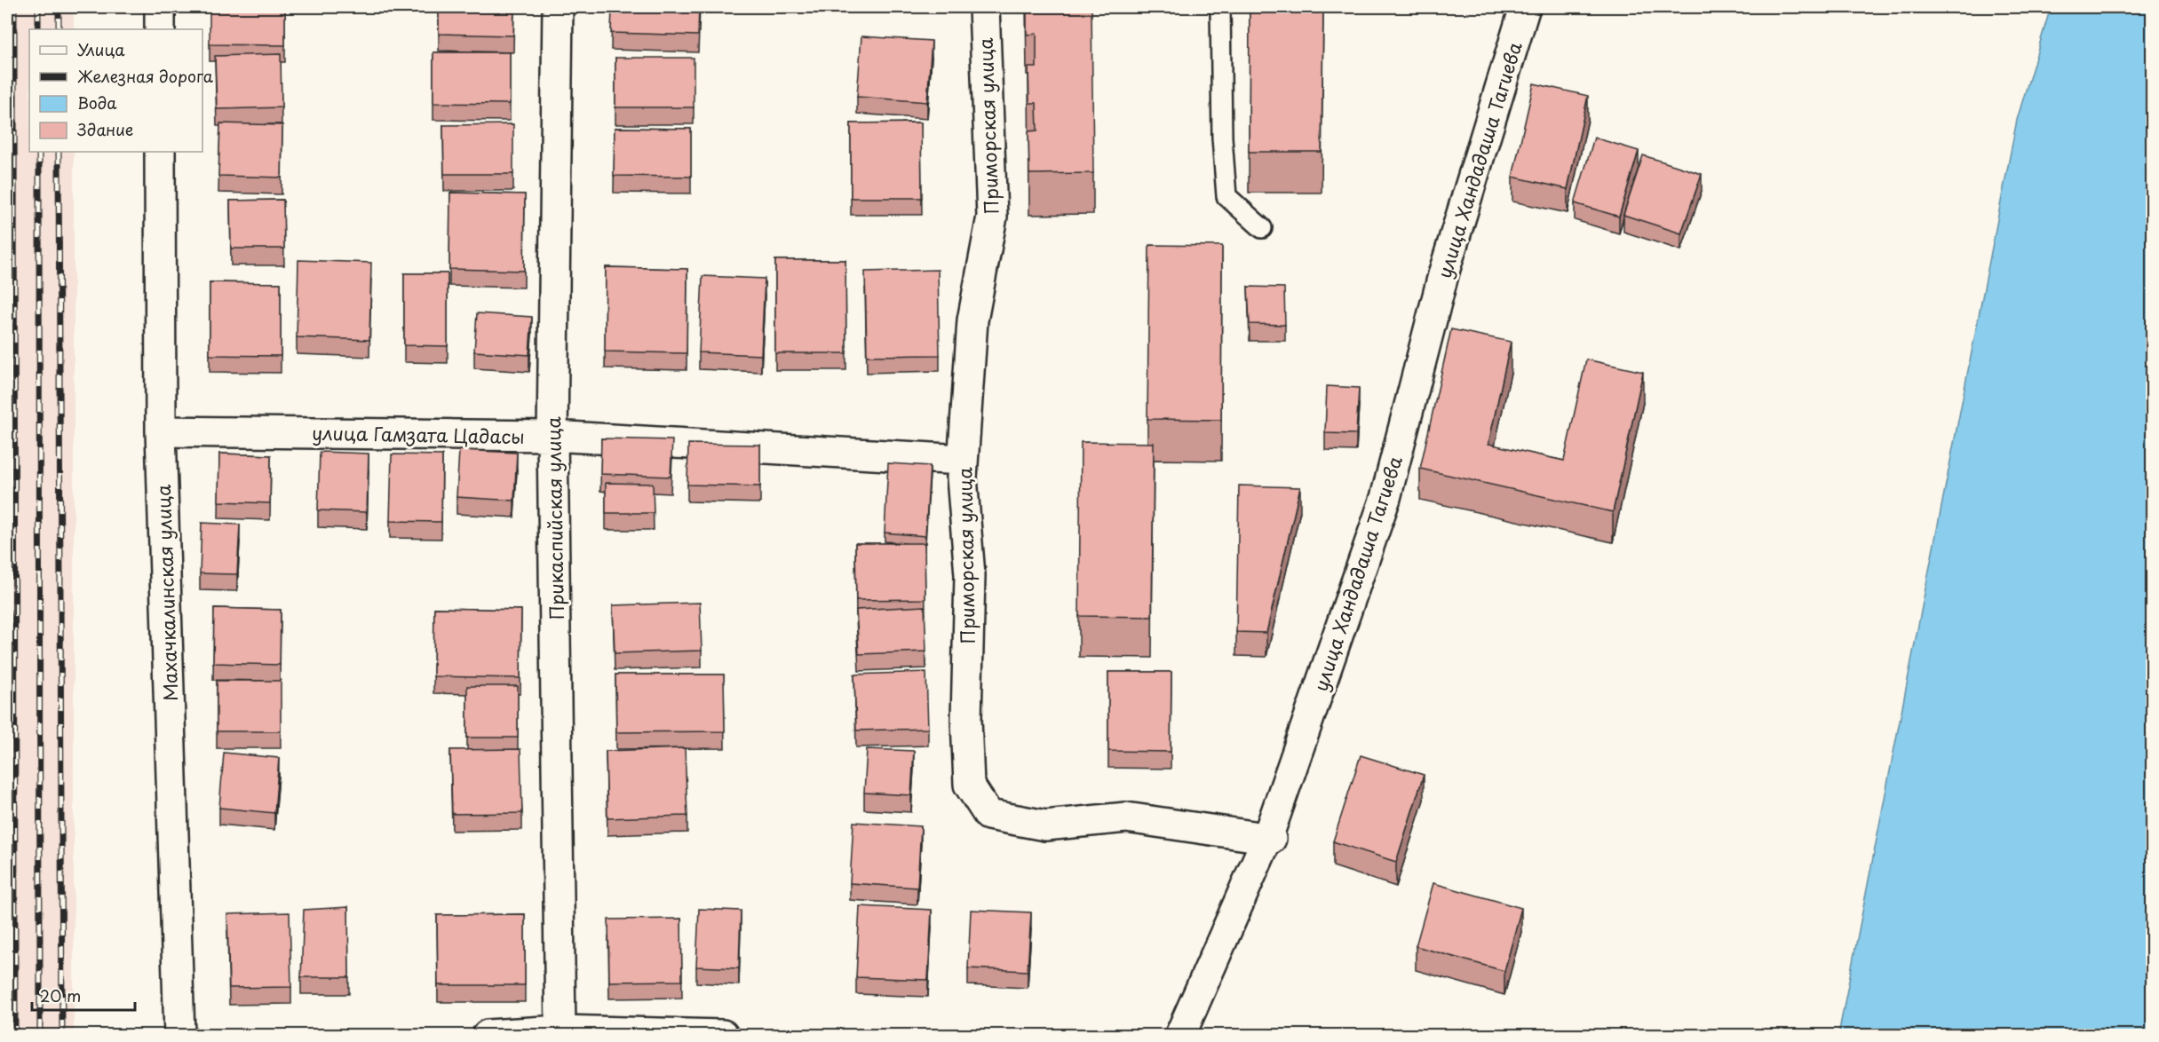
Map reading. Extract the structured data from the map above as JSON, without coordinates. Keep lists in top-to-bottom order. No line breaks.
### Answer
{"streets":{"street":["Приморская улица","улица Хандадаша Тагиева","улица Гамзата Цадасы","Прикаспийская улица","Махачкалинская улица"]},"crossings":[["Приморская улица","улица Хандадаша Тагиева"],["Приморская улица","улица Гамзата Цадасы"],["улица Гамзата Цадасы","Прикаспийская улица"],["улица Гамзата Цадасы","Махачкалинская улица"]],"legend":["Улица","Железная дорога","Вода","Здание"],"scale_bar":"20 m"}
